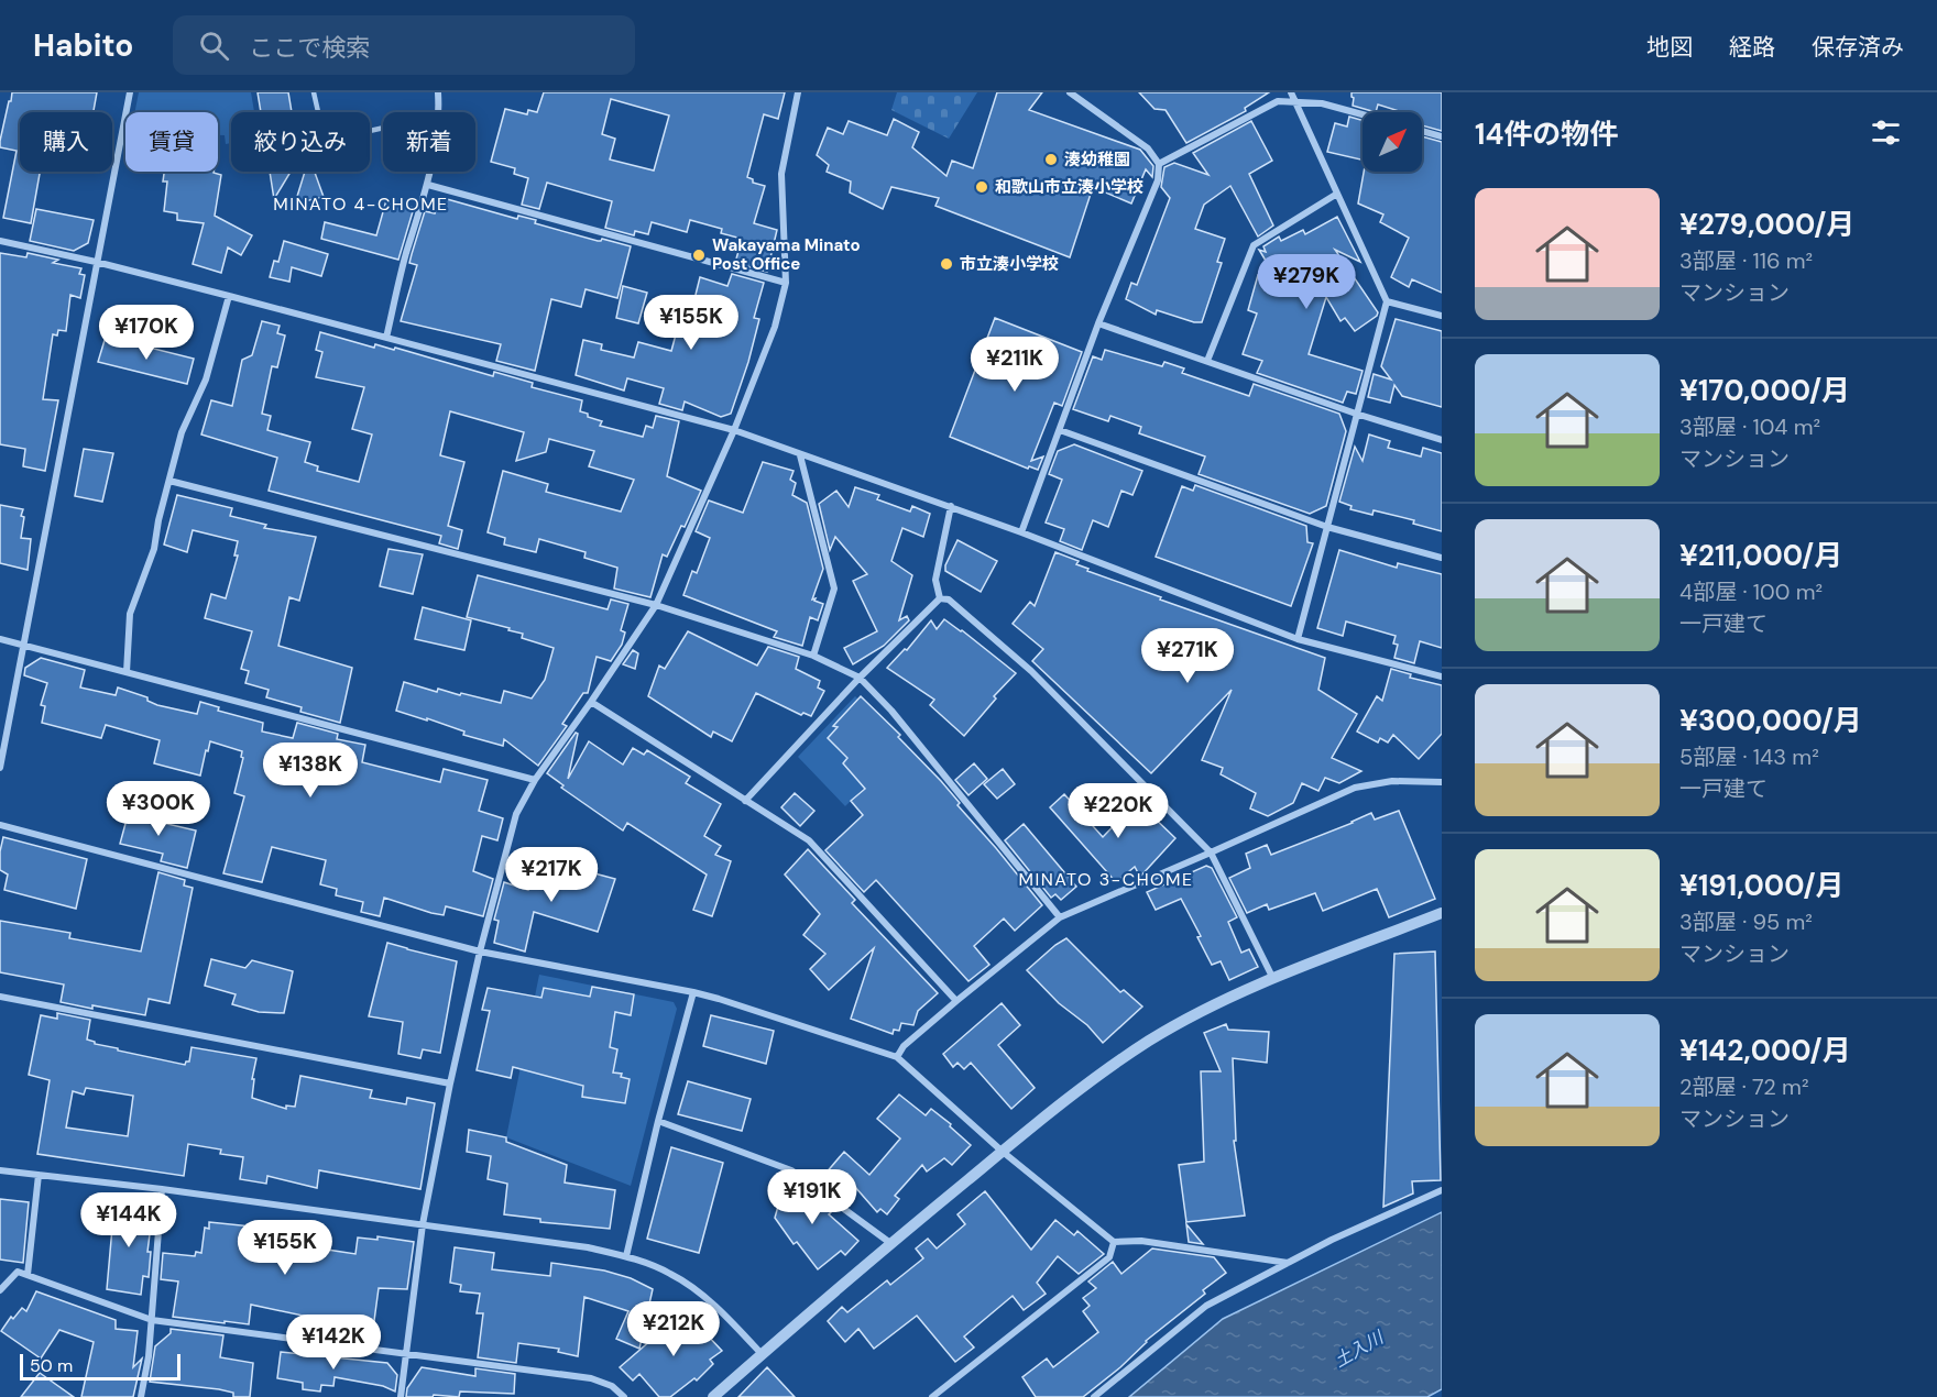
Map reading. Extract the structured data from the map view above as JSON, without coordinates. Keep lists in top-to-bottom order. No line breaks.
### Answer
{"districts":["MINATO 4-CHOME","MINATO 3-CHOME"],"water":["土入川"],"places":["湊幼稚園","和歌山市立湊小学校","Wakayama Minato Post Office","市立湊小学校"],"scale_bar":"50 m","north":"top right","page":{"header":"Habito","search":"ここで検索","nav":["地図","経路","保存済み"],"heading":"14件の物件","chip":["購入","賃貸","絞り込み","新着"],"list":[{"name":"¥279,000/月","note":"3部屋 · 116 m² · マンション"},{"name":"¥170,000/月","note":"3部屋 · 104 m² · マンション"},{"name":"¥211,000/月","note":"4部屋 · 100 m² · 一戸建て"},{"name":"¥300,000/月","note":"5部屋 · 143 m² · 一戸建て"},{"name":"¥191,000/月","note":"3部屋 · 95 m² · マンション"},{"name":"¥142,000/月","note":"2部屋 · 72 m² · マンション"}],"price":["¥279K","¥155K","¥170K","¥211K","¥271K","¥138K","¥300K","¥220K","¥217K","¥191K","¥144K","¥155K","¥212K","¥142K"],"scale":"50 m"}}
